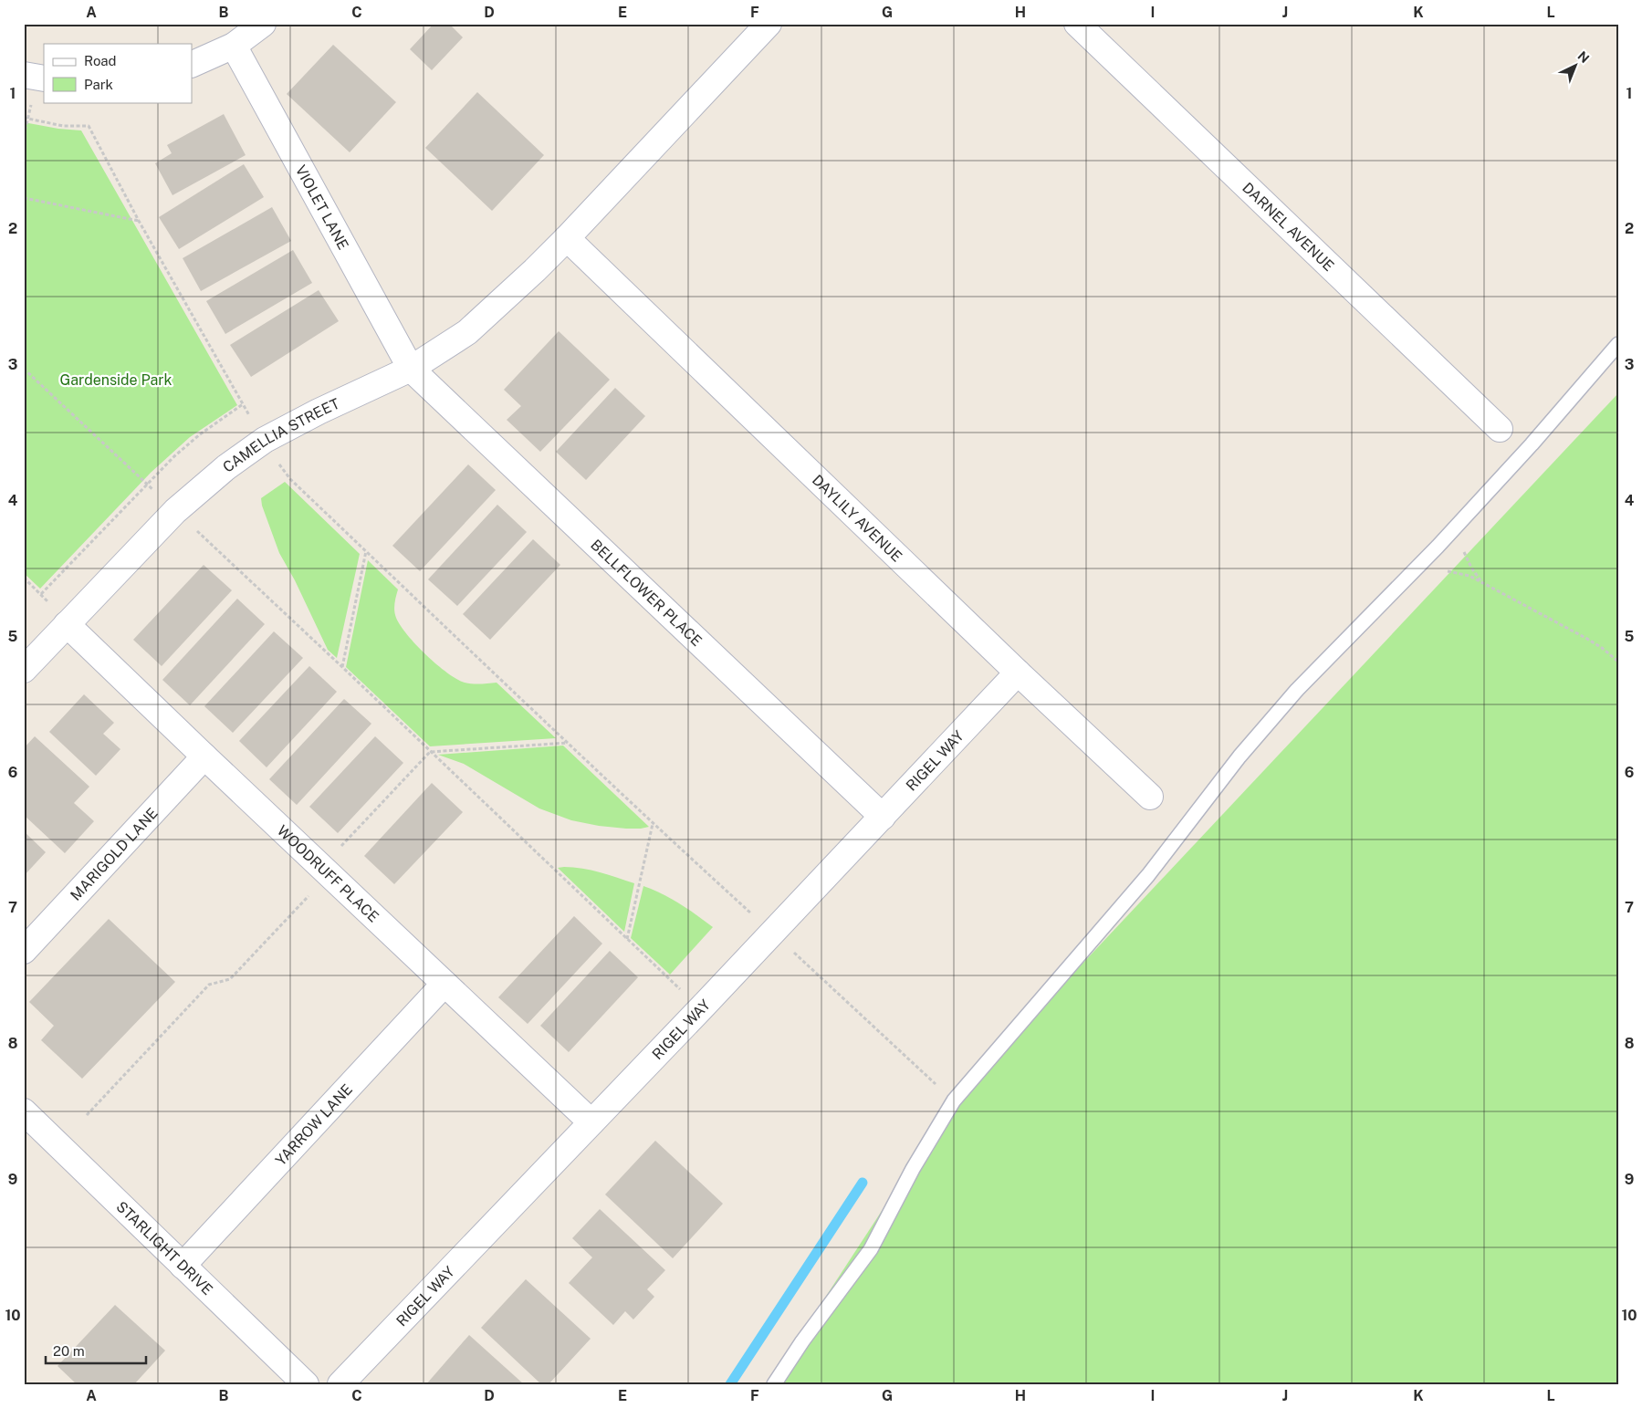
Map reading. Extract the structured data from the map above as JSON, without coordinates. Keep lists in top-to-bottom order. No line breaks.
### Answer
{"streets":{"street":["VIOLET LANE","DARNEL AVENUE","CAMELLIA STREET","DAYLILY AVENUE","BELLFLOWER PLACE","RIGEL WAY","MARIGOLD LANE","WOODRUFF PLACE","YARROW LANE","STARLIGHT DRIVE"]},"crossings":[["VIOLET LANE","CAMELLIA STREET"],["VIOLET LANE","BELLFLOWER PLACE"],["CAMELLIA STREET","DAYLILY AVENUE"],["CAMELLIA STREET","BELLFLOWER PLACE"],["CAMELLIA STREET","WOODRUFF PLACE"],["DAYLILY AVENUE","RIGEL WAY"],["BELLFLOWER PLACE","RIGEL WAY"],["RIGEL WAY","WOODRUFF PLACE"],["MARIGOLD LANE","WOODRUFF PLACE"],["WOODRUFF PLACE","YARROW LANE"],["YARROW LANE","STARLIGHT DRIVE"]],"parks":["Gardenside Park"],"legend":["Road","Park"],"scale_bar":"20 m","north":"top right","grid":{"columns":["A","B","C","D","E","F","G","H","I","J","K","L"],"rows":["1","2","3","4","5","6","7","8","9","10"]}}
